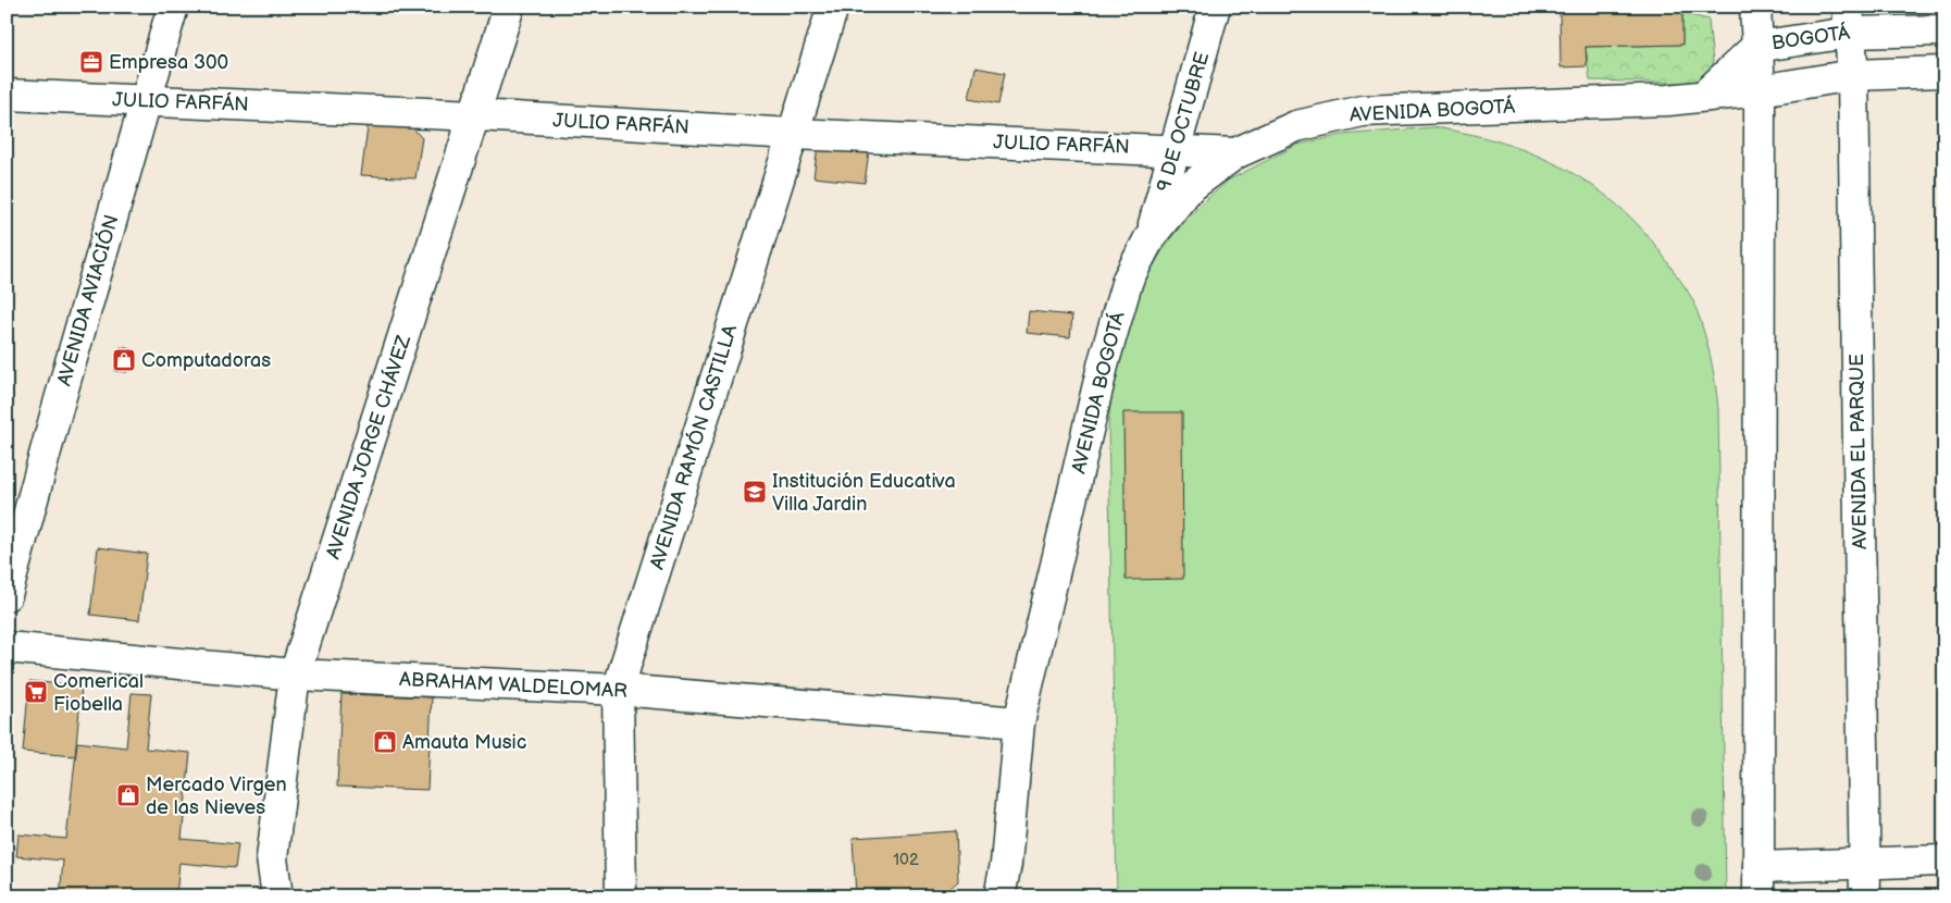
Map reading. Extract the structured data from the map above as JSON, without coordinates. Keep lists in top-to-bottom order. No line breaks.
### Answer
{"streets":{"street":["BOGOTÁ","JULIO FARFÁN","AVENIDA BOGOTÁ","9 DE OCTUBRE","AVENIDA AVIACIÓN","AVENIDA JORGE CHÁVEZ","AVENIDA RAMÓN CASTILLA","AVENIDA EL PARQUE","ABRAHAM VALDELOMAR"]},"crossings":[["BOGOTÁ","AVENIDA BOGOTÁ"],["BOGOTÁ","AVENIDA EL PARQUE"],["JULIO FARFÁN","AVENIDA BOGOTÁ"],["JULIO FARFÁN","9 DE OCTUBRE"],["JULIO FARFÁN","AVENIDA AVIACIÓN"],["JULIO FARFÁN","AVENIDA JORGE CHÁVEZ"],["JULIO FARFÁN","AVENIDA RAMÓN CASTILLA"],["AVENIDA BOGOTÁ","9 DE OCTUBRE"],["AVENIDA BOGOTÁ","AVENIDA EL PARQUE"],["AVENIDA BOGOTÁ","ABRAHAM VALDELOMAR"],["AVENIDA JORGE CHÁVEZ","ABRAHAM VALDELOMAR"],["AVENIDA RAMÓN CASTILLA","ABRAHAM VALDELOMAR"]],"places":{"office":["Empresa 300"],"shop":["Computadoras","Amauta Music","Mercado Virgen de las Nieves"],"school or university":["Institución Educativa Villa Jardin"],"supermarket":["Comerical Fiobella"]},"house_numbers":["102"]}
